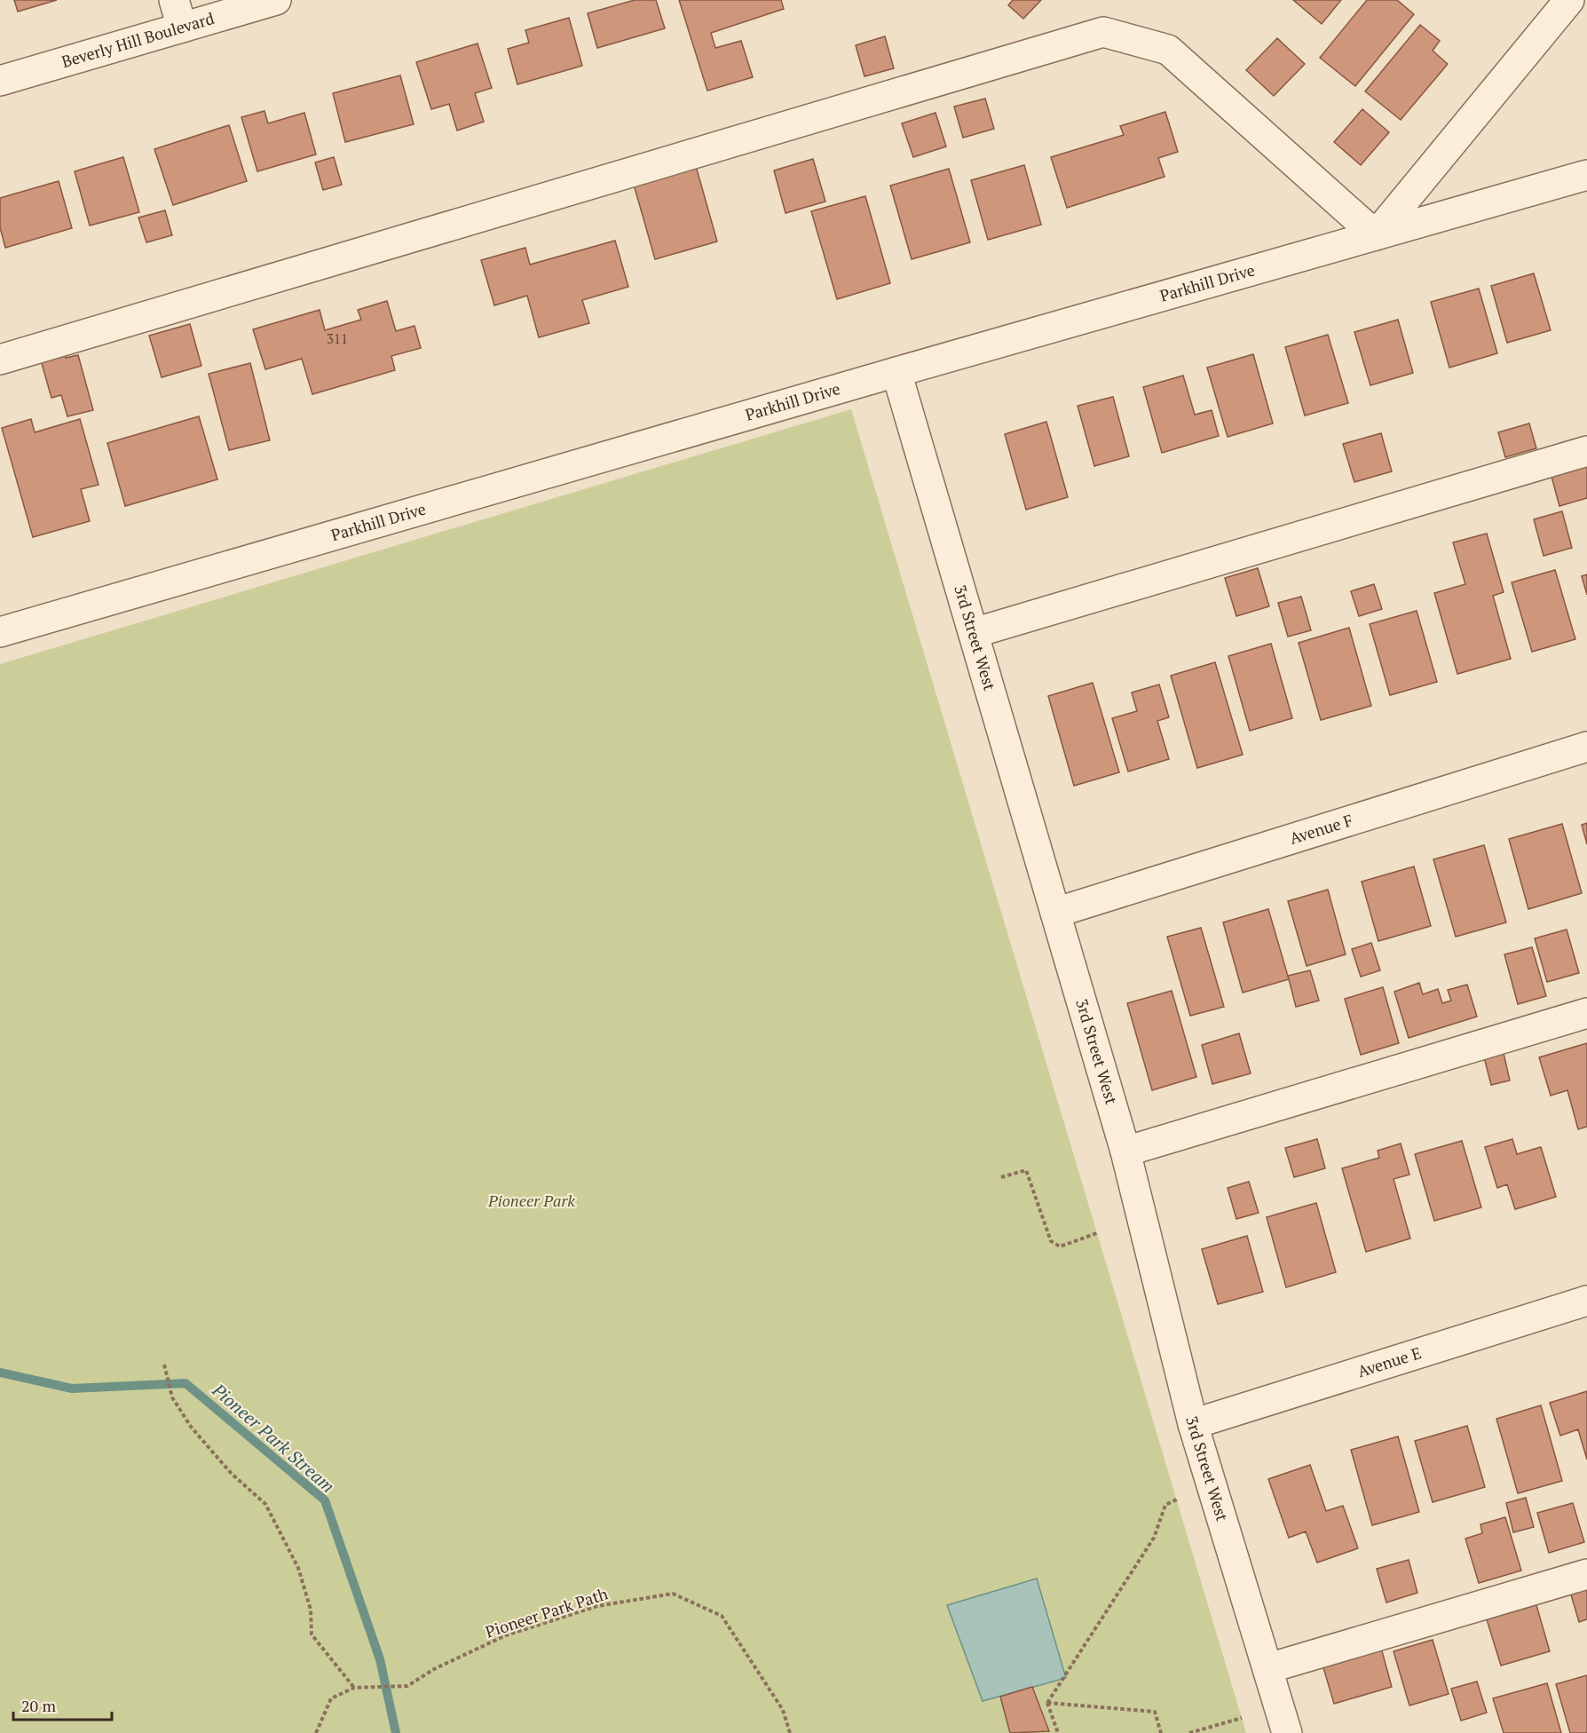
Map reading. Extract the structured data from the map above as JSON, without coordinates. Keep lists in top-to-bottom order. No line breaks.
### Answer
{"streets":{"street":["Beverly Hill Boulevard","Parkhill Drive","3rd Street West","Avenue F","Avenue E"],"path":["Pioneer Park Path"]},"crossings":[["Parkhill Drive","3rd Street West"],["3rd Street West","Avenue F"],["3rd Street West","Avenue E"]],"water":["Pioneer Park Stream"],"parks":["Pioneer Park"],"house_numbers":["311"],"scale_bar":"20 m"}
